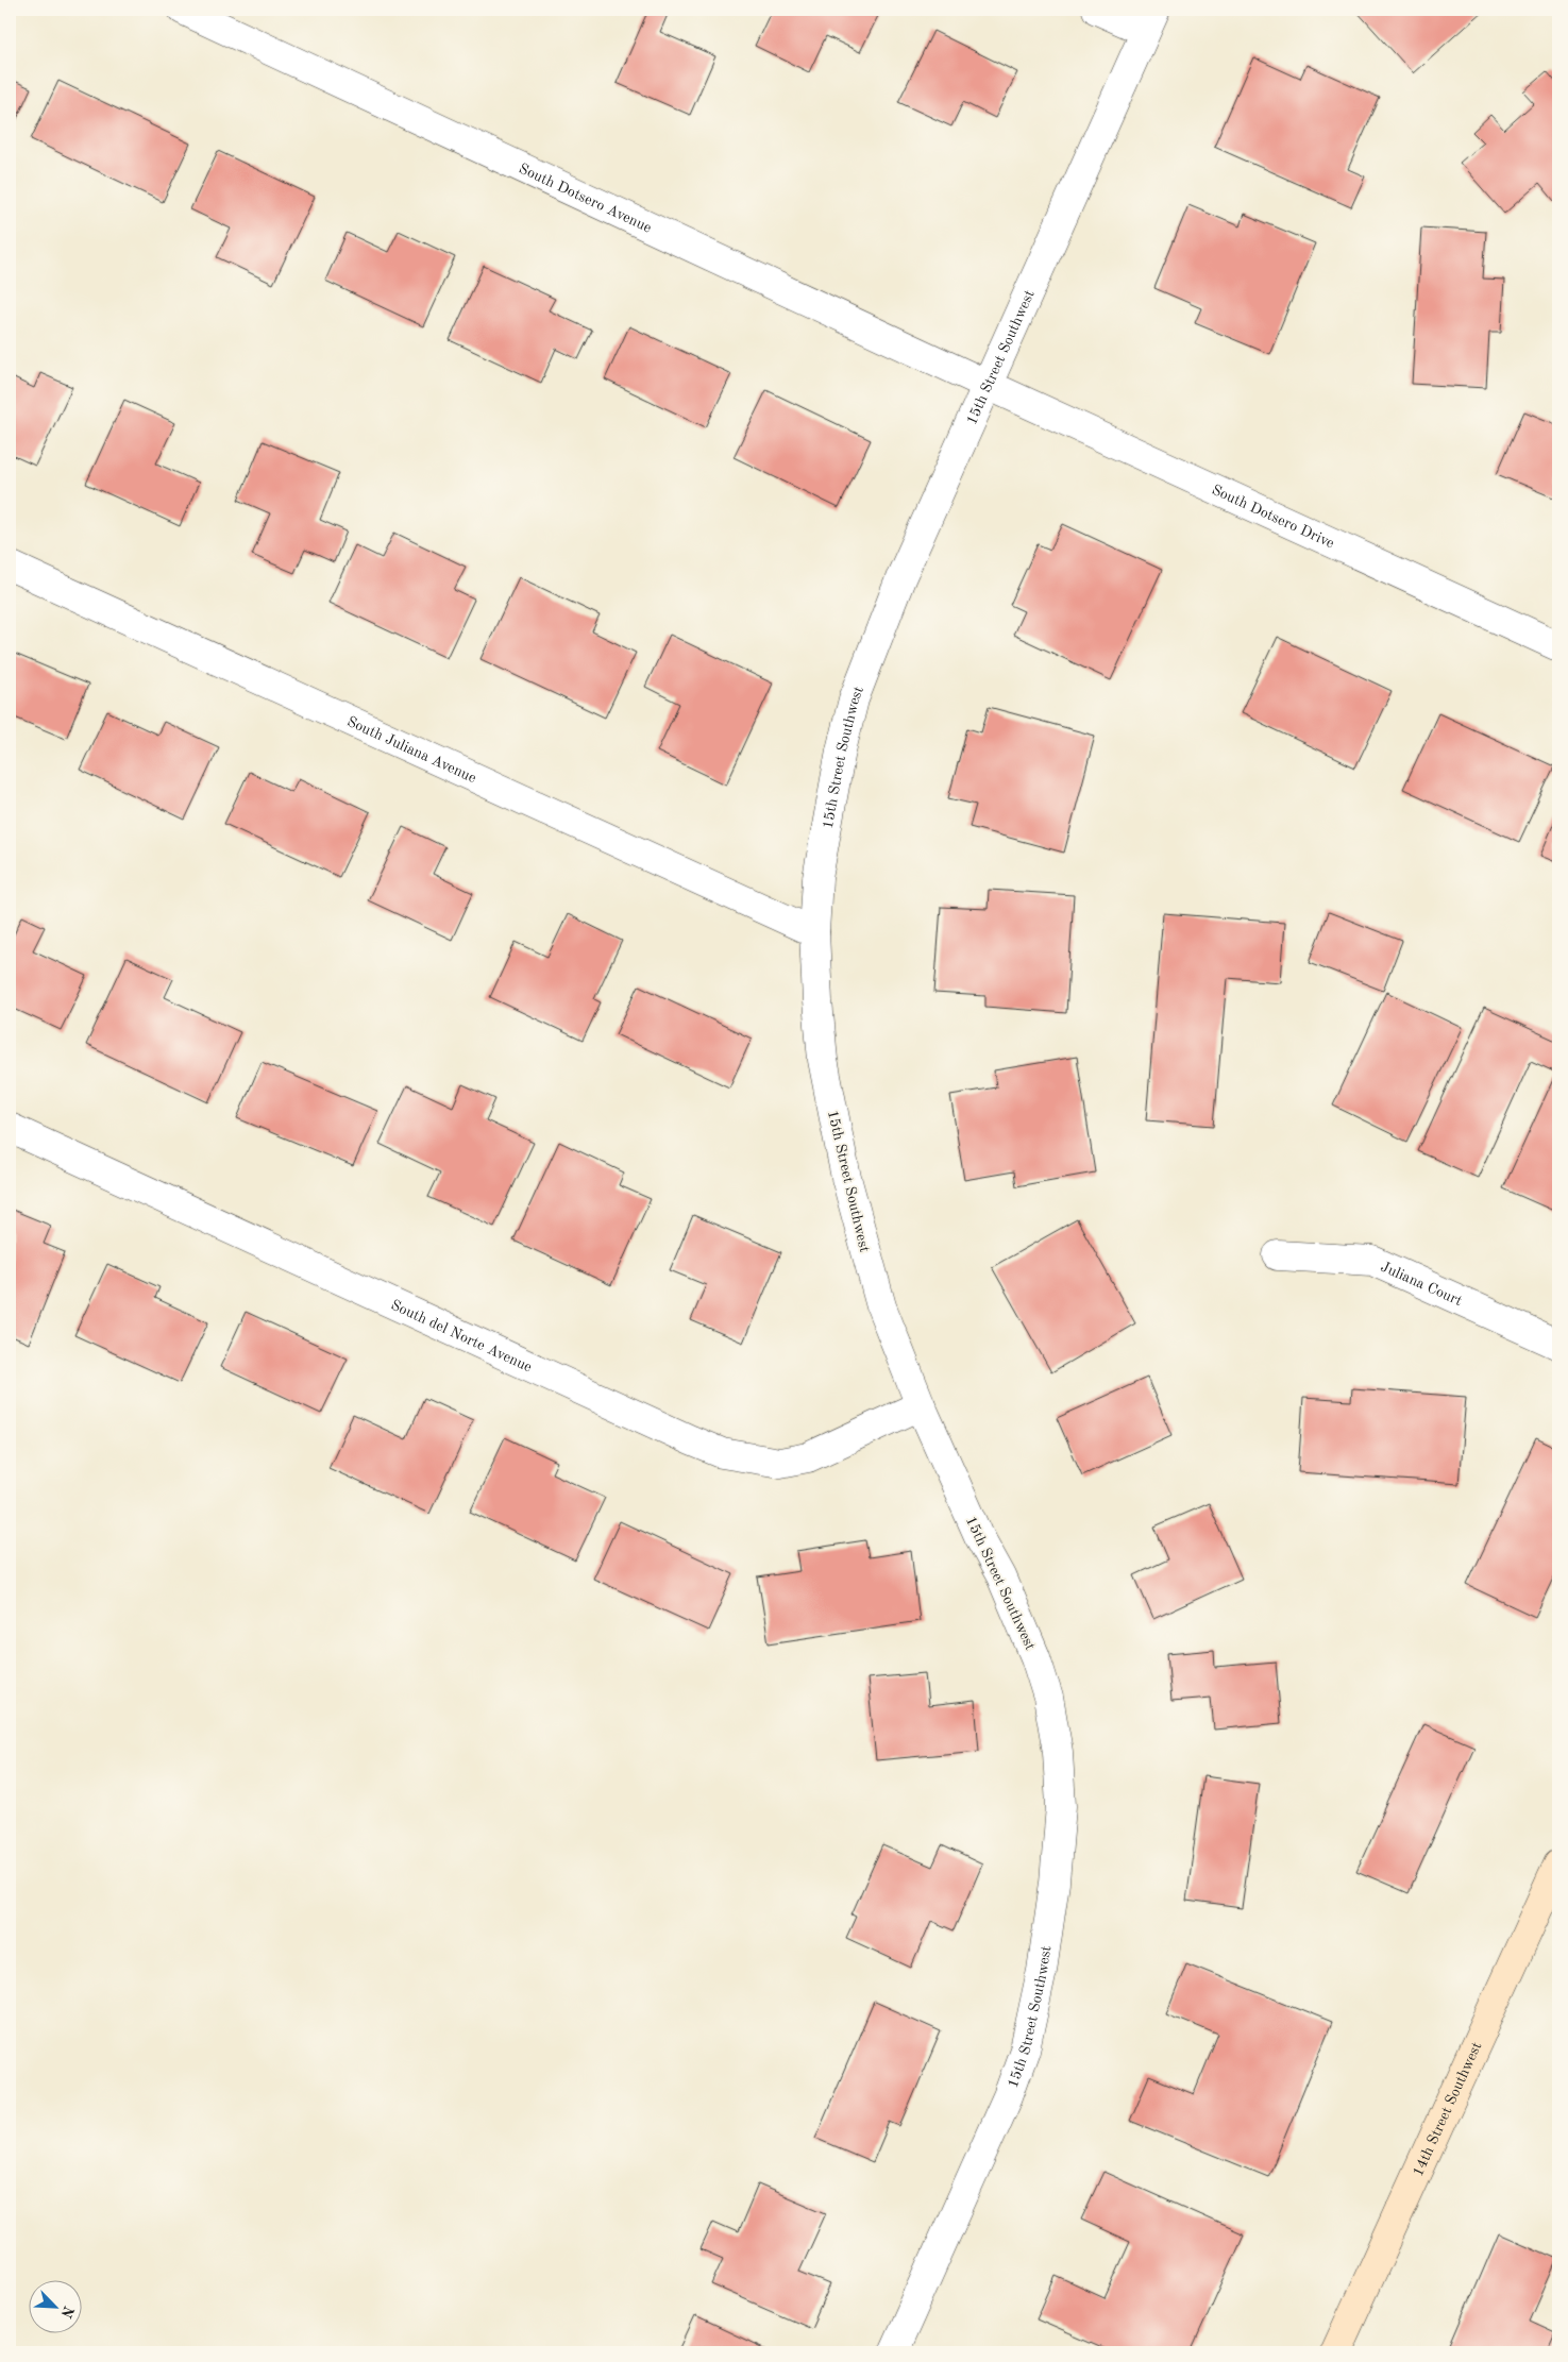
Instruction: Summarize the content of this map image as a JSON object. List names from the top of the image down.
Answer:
{
  "streets": {
    "main road": ["14th Street Southwest"],
    "street": [
      "South Dotsero Avenue",
      "15th Street Southwest",
      "South Dotsero Drive",
      "South Juliana Avenue",
      "Juliana Court",
      "South del Norte Avenue"
    ]
  },
  "crossings": [
    ["South Dotsero Avenue", "15th Street Southwest"],
    ["South Dotsero Avenue", "South Dotsero Drive"],
    ["15th Street Southwest", "South Dotsero Drive"],
    ["15th Street Southwest", "South Juliana Avenue"],
    ["15th Street Southwest", "South del Norte Avenue"]
  ],
  "north": "bottom right"
}
